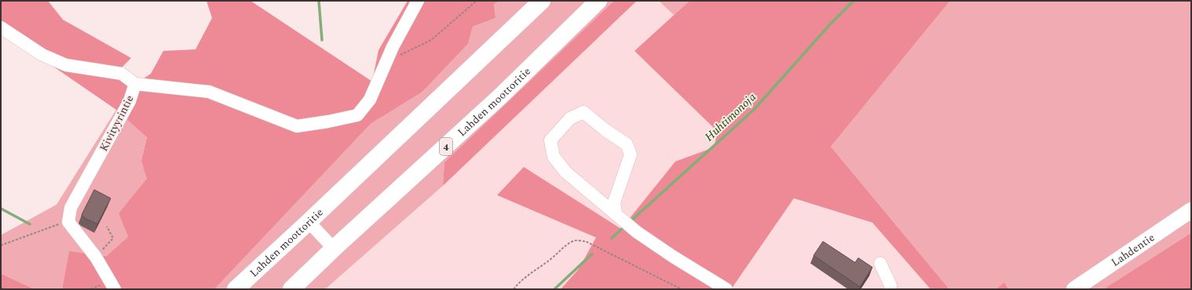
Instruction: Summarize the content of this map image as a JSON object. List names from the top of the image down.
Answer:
{
  "streets": {
    "highway": ["Lahden moottoritie", "4"],
    "main road": ["Lahdentie"],
    "street": ["Kivityyrintie"]
  },
  "water": ["Huhtimonoja"]
}
